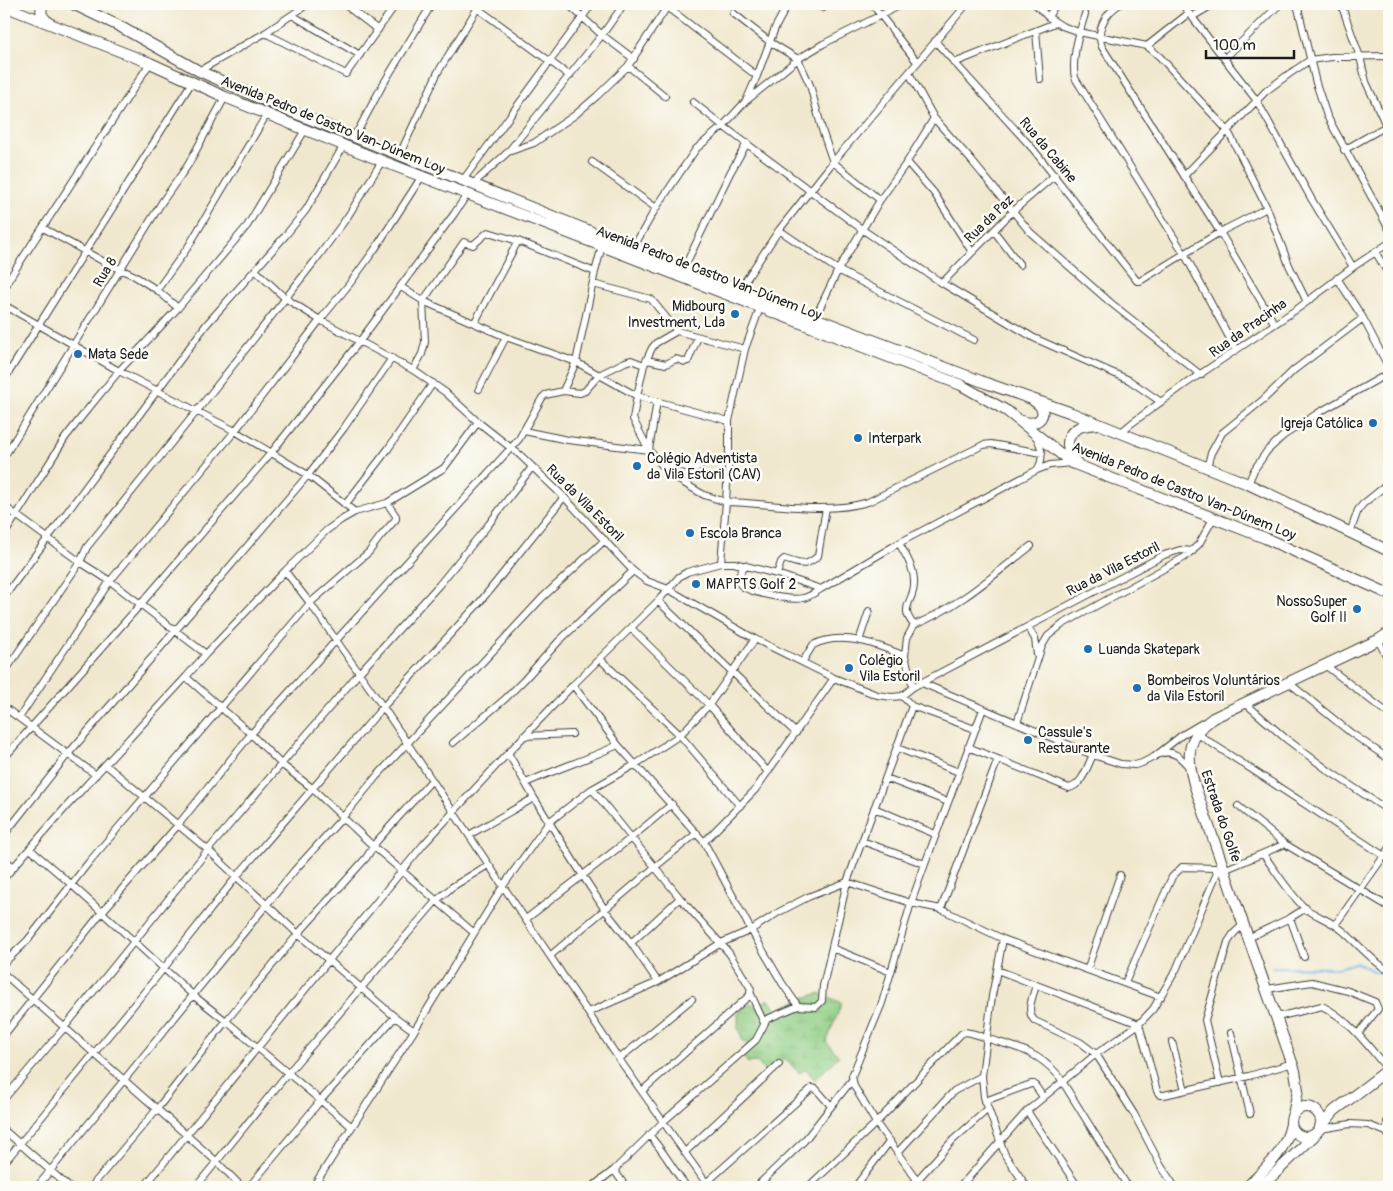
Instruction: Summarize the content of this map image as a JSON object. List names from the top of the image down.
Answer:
{
  "streets": {
    "highway": ["Avenida Pedro de Castro Van-Dúnem Loy", "Estrada do Golfe"],
    "street": [
      "Rua da Cabine",
      "Rua da Paz",
      "Rua 8",
      "Rua da Pracinha",
      "Rua da Vila Estoril"
    ]
  },
  "crossings": [
    ["Avenida Pedro de Castro Van-Dúnem Loy", "Rua 8"],
    ["Avenida Pedro de Castro Van-Dúnem Loy", "Rua da Pracinha"],
    ["Rua da Cabine", "Rua da Paz"]
  ],
  "places": [
    "Midbourg Investment, Lda",
    "Mata Sede",
    "Igreja Católica",
    "Interpark",
    "Colégio Adventista da Vila Estoril (CAV)",
    "Escola Branca",
    "MAPPTS Golf 2",
    "NossoSuper Golf II",
    "Luanda Skatepark",
    "Colégio Vila Estoril",
    "Bombeiros Voluntários da Vila Estoril",
    "Cassule's Restaurante"
  ],
  "scale_bar": "100 m"
}
